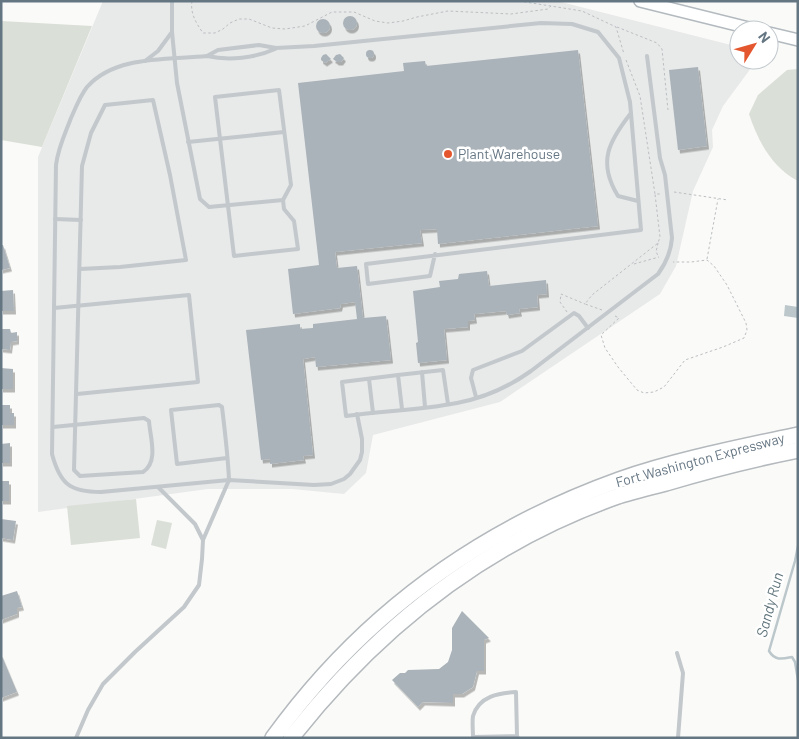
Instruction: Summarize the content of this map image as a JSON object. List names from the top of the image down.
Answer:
{
  "streets": {
    "highway": ["Fort Washington Expressway"]
  },
  "water": ["Sandy Run"],
  "places": ["Plant Warehouse"],
  "north": "top right"
}
